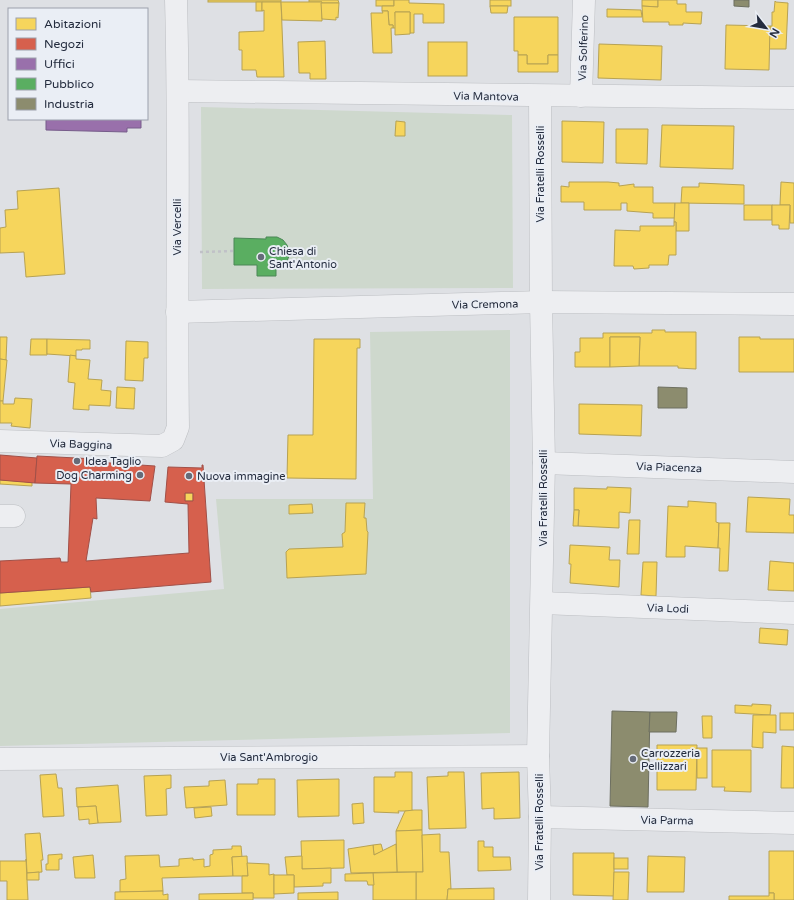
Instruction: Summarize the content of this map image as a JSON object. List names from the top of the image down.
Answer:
{
  "streets": {
    "street": [
      "Via Solferino",
      "Via Mantova",
      "Via Fratelli Rosselli",
      "Via Vercelli",
      "Via Cremona",
      "Via Baggina",
      "Via Piacenza",
      "Via Lodi",
      "Via Sant'Ambrogio",
      "Via Parma"
    ]
  },
  "crossings": [
    ["Via Solferino", "Via Mantova"],
    ["Via Mantova", "Via Fratelli Rosselli"],
    ["Via Mantova", "Via Vercelli"],
    ["Via Fratelli Rosselli", "Via Cremona"],
    ["Via Fratelli Rosselli", "Via Piacenza"],
    ["Via Fratelli Rosselli", "Via Lodi"],
    ["Via Fratelli Rosselli", "Via Sant'Ambrogio"],
    ["Via Fratelli Rosselli", "Via Parma"],
    ["Via Vercelli", "Via Cremona"],
    ["Via Vercelli", "Via Baggina"]
  ],
  "places": [
    "Chiesa di Sant'Antonio",
    "Idea Taglio",
    "Dog Charming",
    "Nuova immagine",
    "Carrozzeria Pellizzari"
  ],
  "legend": [
    "Abitazioni",
    "Negozi",
    "Uffici",
    "Pubblico",
    "Industria"
  ],
  "north": "bottom right"
}
